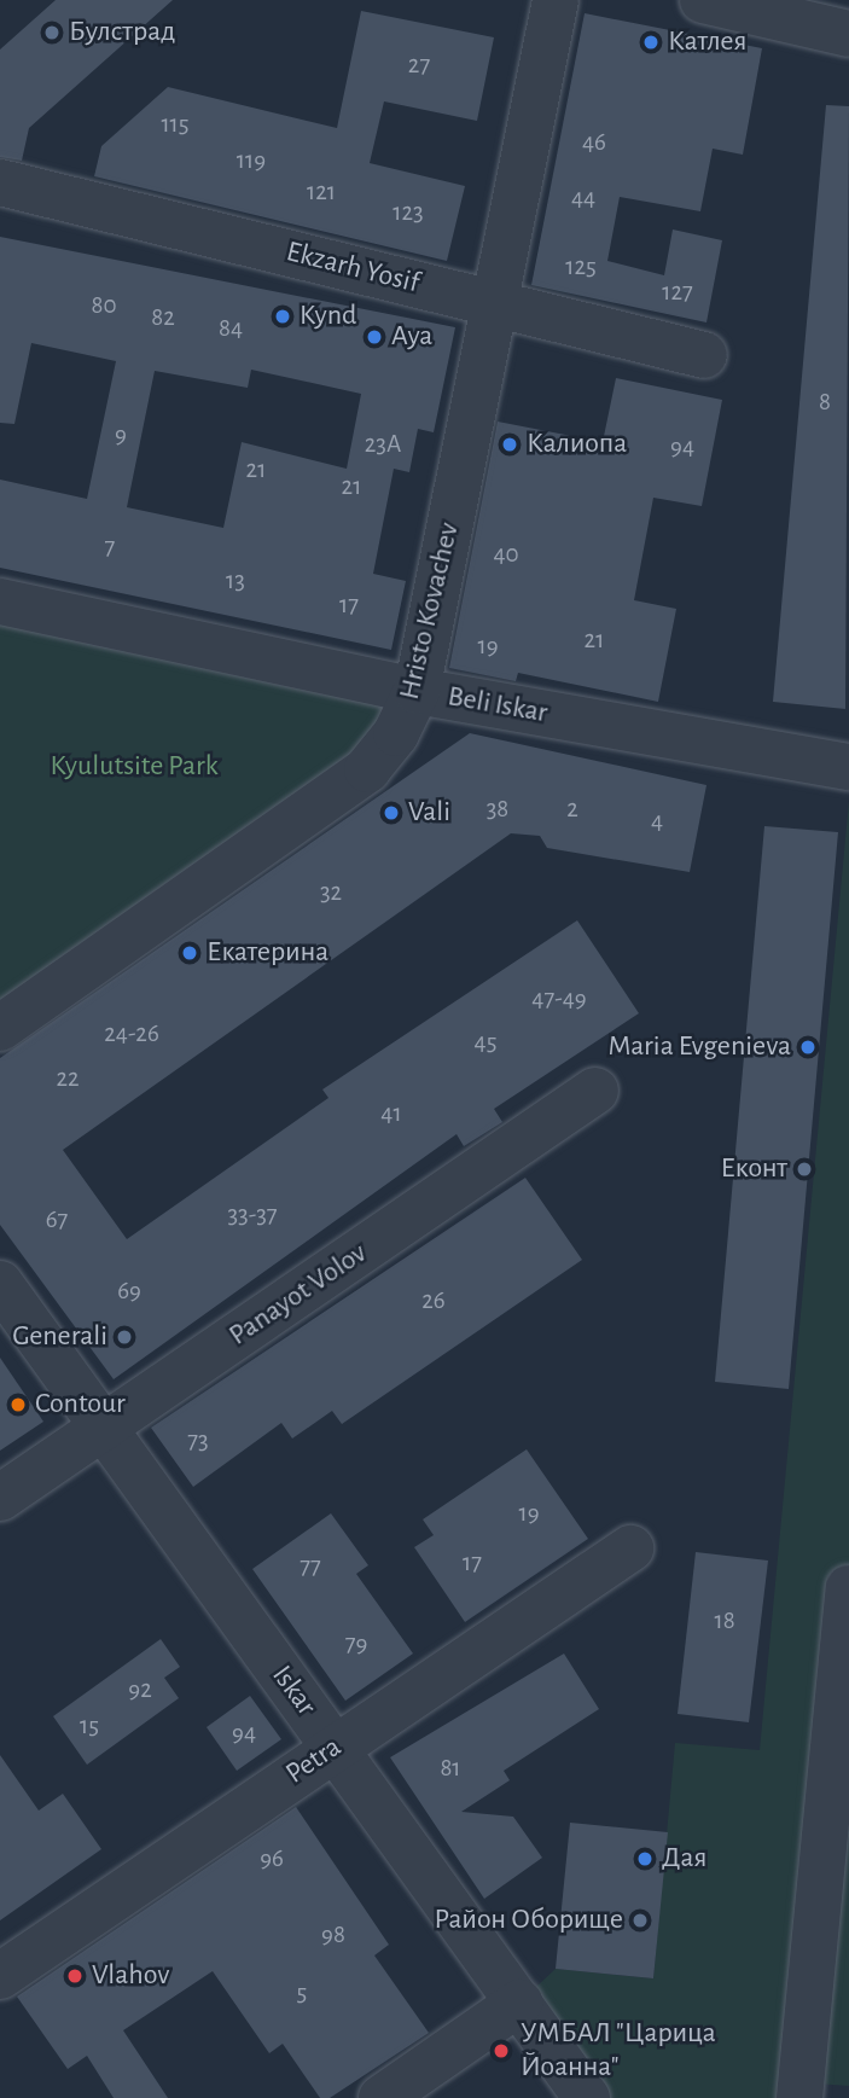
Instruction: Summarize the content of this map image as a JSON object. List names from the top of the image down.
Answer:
{
  "streets": {
    "street": [
      "Ekzarh Yosif",
      "Hristo Kovachev",
      "Beli Iskar",
      "Panayot Volov",
      "Iskar",
      "Petra"
    ]
  },
  "crossings": [
    ["Ekzarh Yosif", "Hristo Kovachev"],
    ["Hristo Kovachev", "Beli Iskar"],
    ["Panayot Volov", "Iskar"],
    ["Iskar", "Petra"]
  ],
  "parks": ["Kyulutsite Park"],
  "places": [
    "Булстрад",
    "Катлея",
    "Kynd",
    "Aya",
    "Калиопа",
    "Vali",
    "Екатерина",
    "Maria Evgenieva",
    "Еконт",
    "Generali",
    "Contour",
    "Дая",
    "Район Оборище",
    "Vlahov",
    "УМБАЛ \"Царица Йоанна\""
  ],
  "house_numbers": [
    "27",
    "115",
    "46",
    "119",
    "121",
    "44",
    "123",
    "125",
    "127",
    "80",
    "82",
    "84",
    "8",
    "9",
    "23А",
    "94",
    "21",
    "21",
    "7",
    "40",
    "13",
    "17",
    "21",
    "19",
    "38",
    "2",
    "4",
    "32",
    "47-49",
    "24-26",
    "45",
    "22",
    "41",
    "33-37",
    "67",
    "69",
    "26",
    "73",
    "19",
    "17",
    "77",
    "18",
    "79",
    "92",
    "15",
    "94",
    "81",
    "96",
    "98",
    "5"
  ]
}
